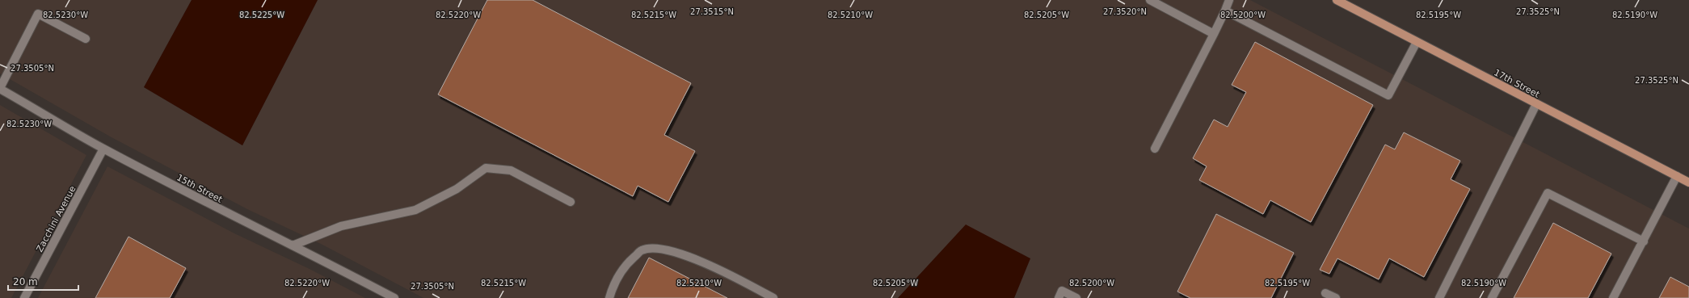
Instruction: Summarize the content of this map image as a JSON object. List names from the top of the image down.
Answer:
{
  "streets": {
    "main road": ["17th Street"],
    "street": ["15th Street", "Zacchini Avenue"]
  },
  "crossings": [
    ["15th Street", "Zacchini Avenue"]
  ],
  "scale_bar": "20 m",
  "coordinates": [
    "27.3515°N",
    "27.3520°N",
    "27.3525°N",
    "82.5230°W",
    "82.5225°W",
    "82.5220°W",
    "82.5215°W",
    "82.5210°W",
    "82.5205°W",
    "82.5200°W",
    "82.5195°W",
    "82.5190°W",
    "27.3505°N"
  ]
}
